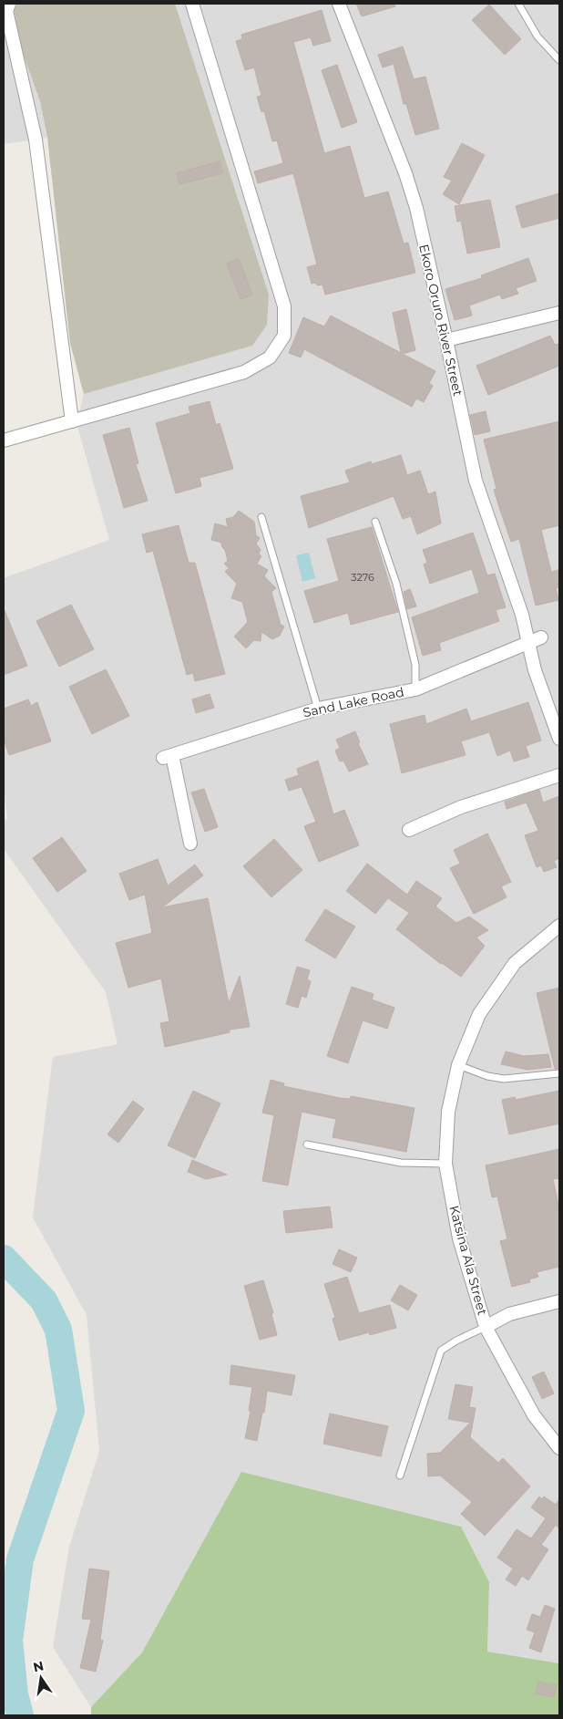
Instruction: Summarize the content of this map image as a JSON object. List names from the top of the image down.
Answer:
{
  "streets": {
    "street": ["Ekoro Oruro River Street", "Sand Lake Road", "Katsina Ala Street"]
  },
  "crossings": [
    ["Ekoro Oruro River Street", "Sand Lake Road"]
  ],
  "house_numbers": ["3276"],
  "north": "top"
}
